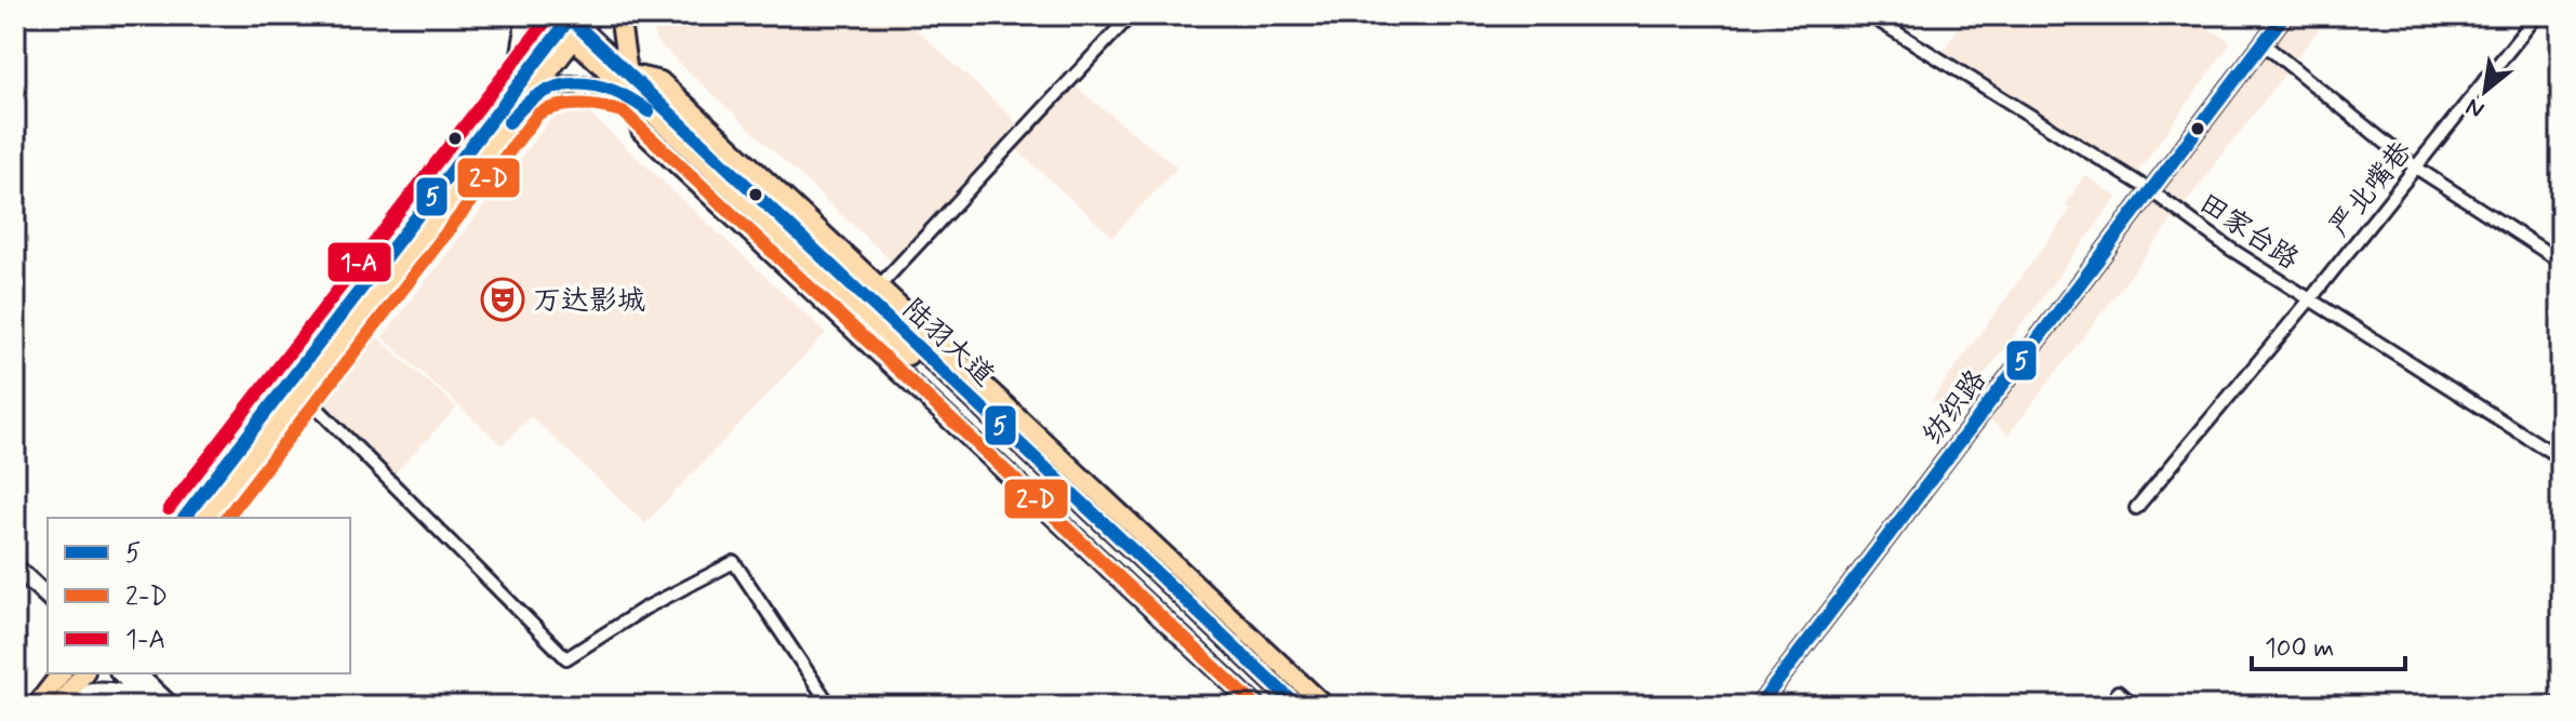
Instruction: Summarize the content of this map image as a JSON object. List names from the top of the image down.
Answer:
{
  "streets": {
    "main road": ["陆羽大道"],
    "street": ["严北嘴巷", "田家台路", "纺织路"]
  },
  "crossings": [
    ["严北嘴巷", "田家台路"],
    ["田家台路", "纺织路"]
  ],
  "places": {
    "theatre": ["万达影城"]
  },
  "lines": ["transit line 5", "transit line 1-A", "transit line 2-D"],
  "legend": ["5", "2-D", "1-A"],
  "scale_bar": "100 m",
  "north": "bottom left"
}
